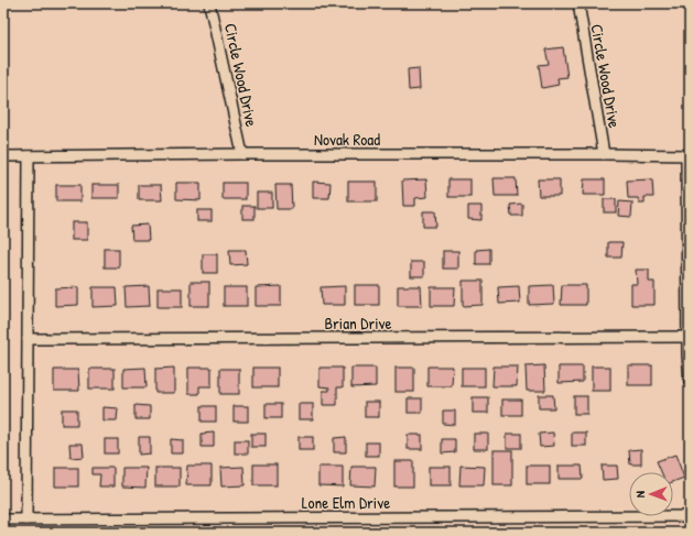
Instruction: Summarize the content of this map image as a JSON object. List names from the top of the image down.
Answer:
{
  "streets": {
    "street": [
      "Circle Wood Drive",
      "Novak Road",
      "Brian Drive",
      "Lone Elm Drive"
    ]
  },
  "crossings": [
    ["Circle Wood Drive", "Novak Road"]
  ],
  "north": "left"
}
